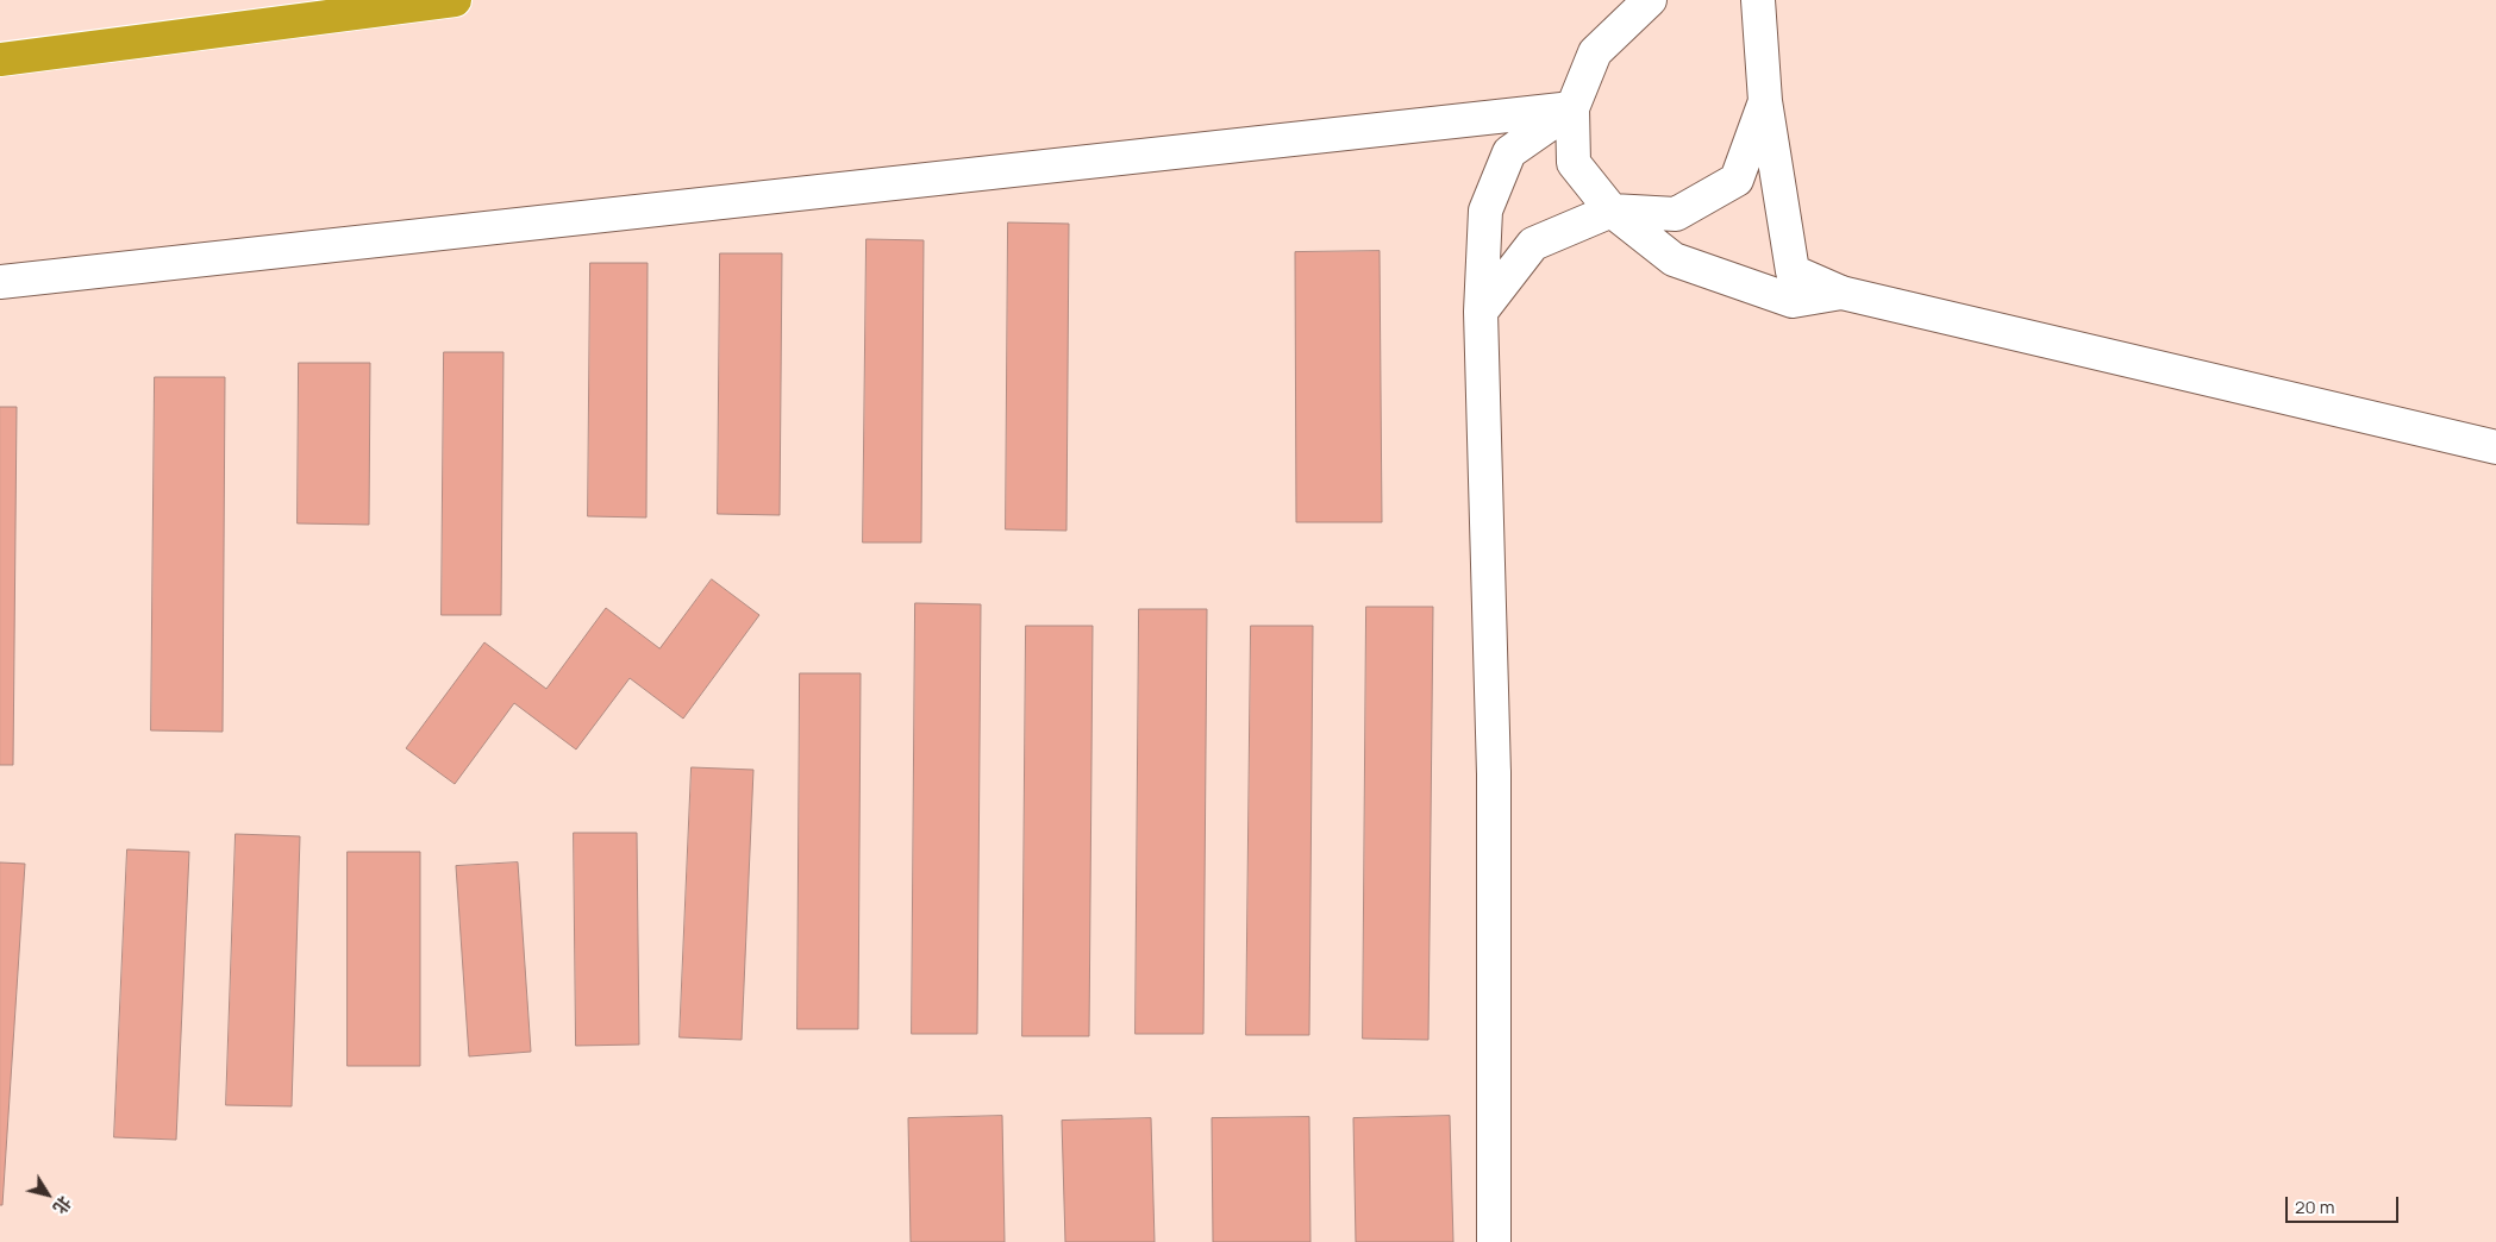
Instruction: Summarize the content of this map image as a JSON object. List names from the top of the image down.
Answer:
{
  "scale_bar": "20 m",
  "north": "bottom right"
}
